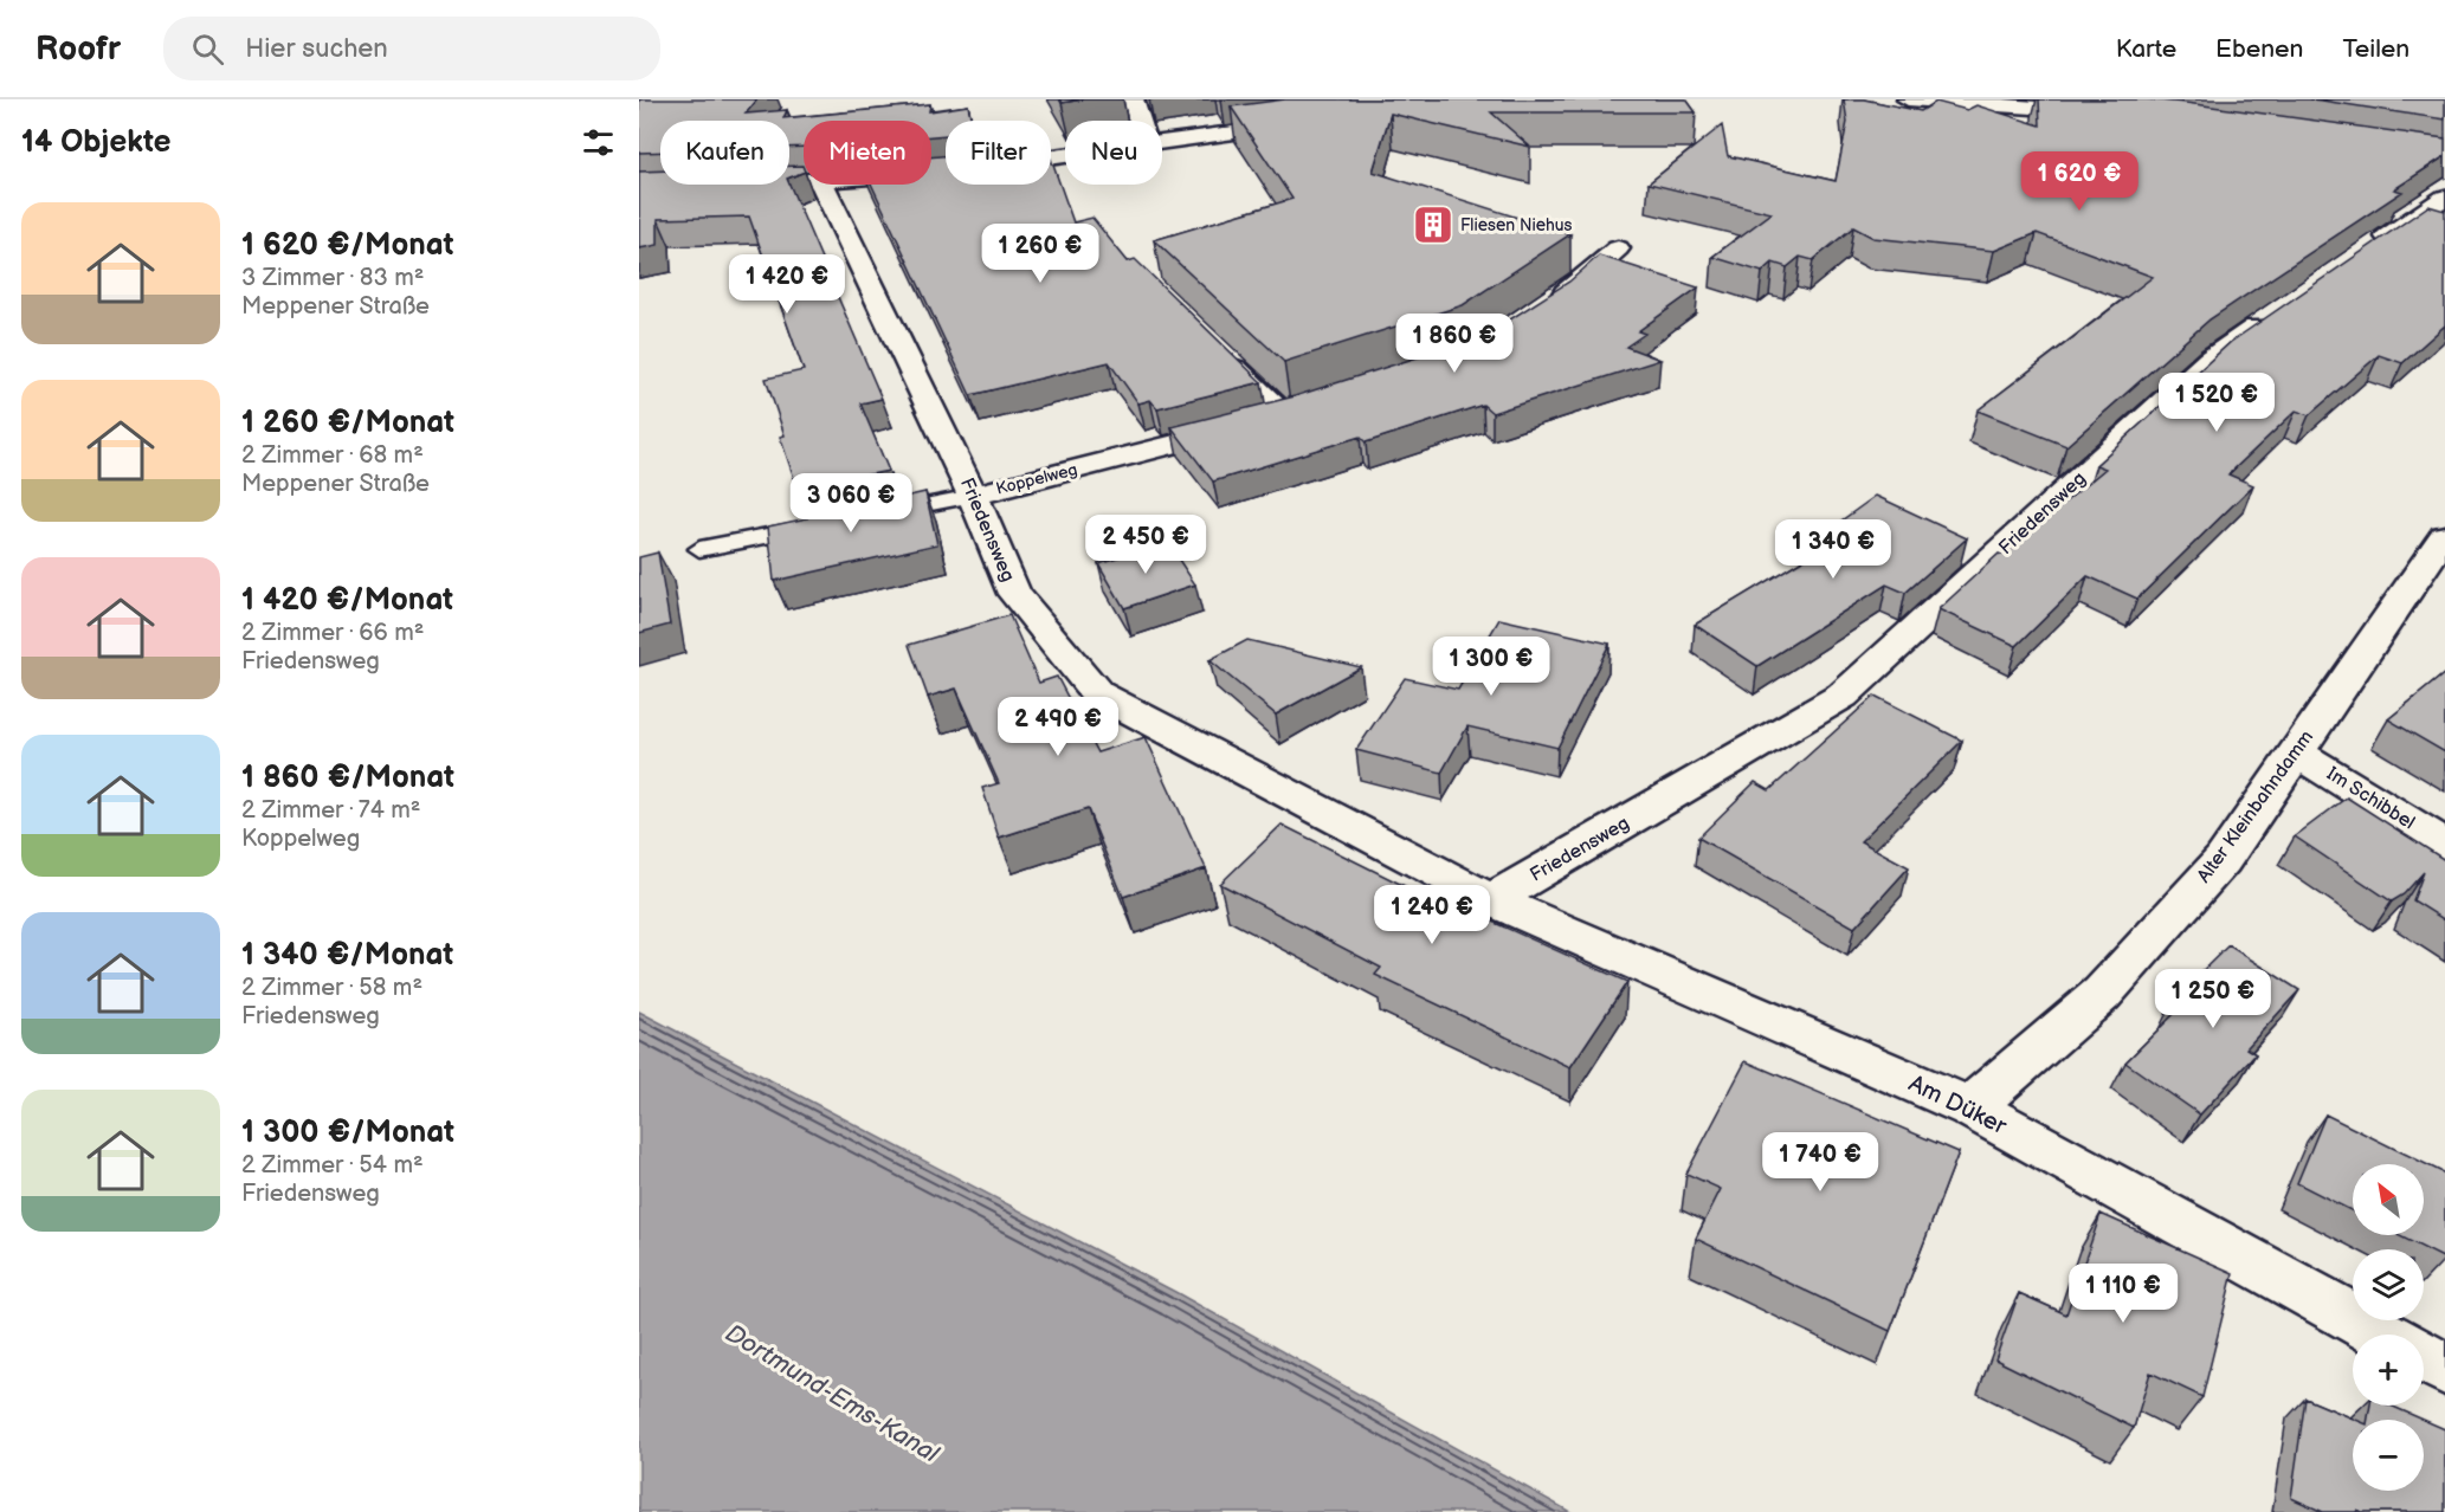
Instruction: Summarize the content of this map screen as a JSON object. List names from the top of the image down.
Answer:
{
  "streets": {
    "street": [
      "Koppelweg",
      "Friedensweg",
      "Im Schibbel",
      "Alter Kleinbahndamm",
      "Am Düker"
    ]
  },
  "crossings": [
    ["Koppelweg", "Friedensweg"],
    ["Friedensweg", "Am Düker"],
    ["Im Schibbel", "Alter Kleinbahndamm"],
    ["Alter Kleinbahndamm", "Am Düker"]
  ],
  "water": ["Dortmund-Ems-Kanal"],
  "places": {
    "building": ["Fliesen Niehus"]
  },
  "north": "top left",
  "page": {
    "header": "Roofr",
    "search": "Hier suchen",
    "nav": ["Karte", "Ebenen", "Teilen"],
    "heading": "14 Objekte",
    "chip": [
      "Kaufen",
      "Mieten",
      "Filter",
      "Neu"
    ],
    "price": [
      "1 620 €",
      "1 260 €",
      "1 420 €",
      "1 860 €",
      "1 520 €",
      "3 060 €",
      "2 450 €",
      "1 340 €",
      "1 300 €",
      "2 490 €",
      "1 240 €",
      "1 250 €",
      "1 740 €",
      "1 110 €"
    ],
    "list": [
      {
        "name": "1 620 €/Monat",
        "note": "3 Zimmer · 83 m² · Meppener Straße"
      },
      {
        "name": "1 260 €/Monat",
        "note": "2 Zimmer · 68 m² · Meppener Straße"
      },
      {
        "name": "1 420 €/Monat",
        "note": "2 Zimmer · 66 m² · Friedensweg"
      },
      {
        "name": "1 860 €/Monat",
        "note": "2 Zimmer · 74 m² · Koppelweg"
      },
      {
        "name": "1 340 €/Monat",
        "note": "2 Zimmer · 58 m² · Friedensweg"
      },
      {
        "name": "1 300 €/Monat",
        "note": "2 Zimmer · 54 m² · Friedensweg"
      }
    ],
    "map_buttons": ["+", "−"]
  }
}
